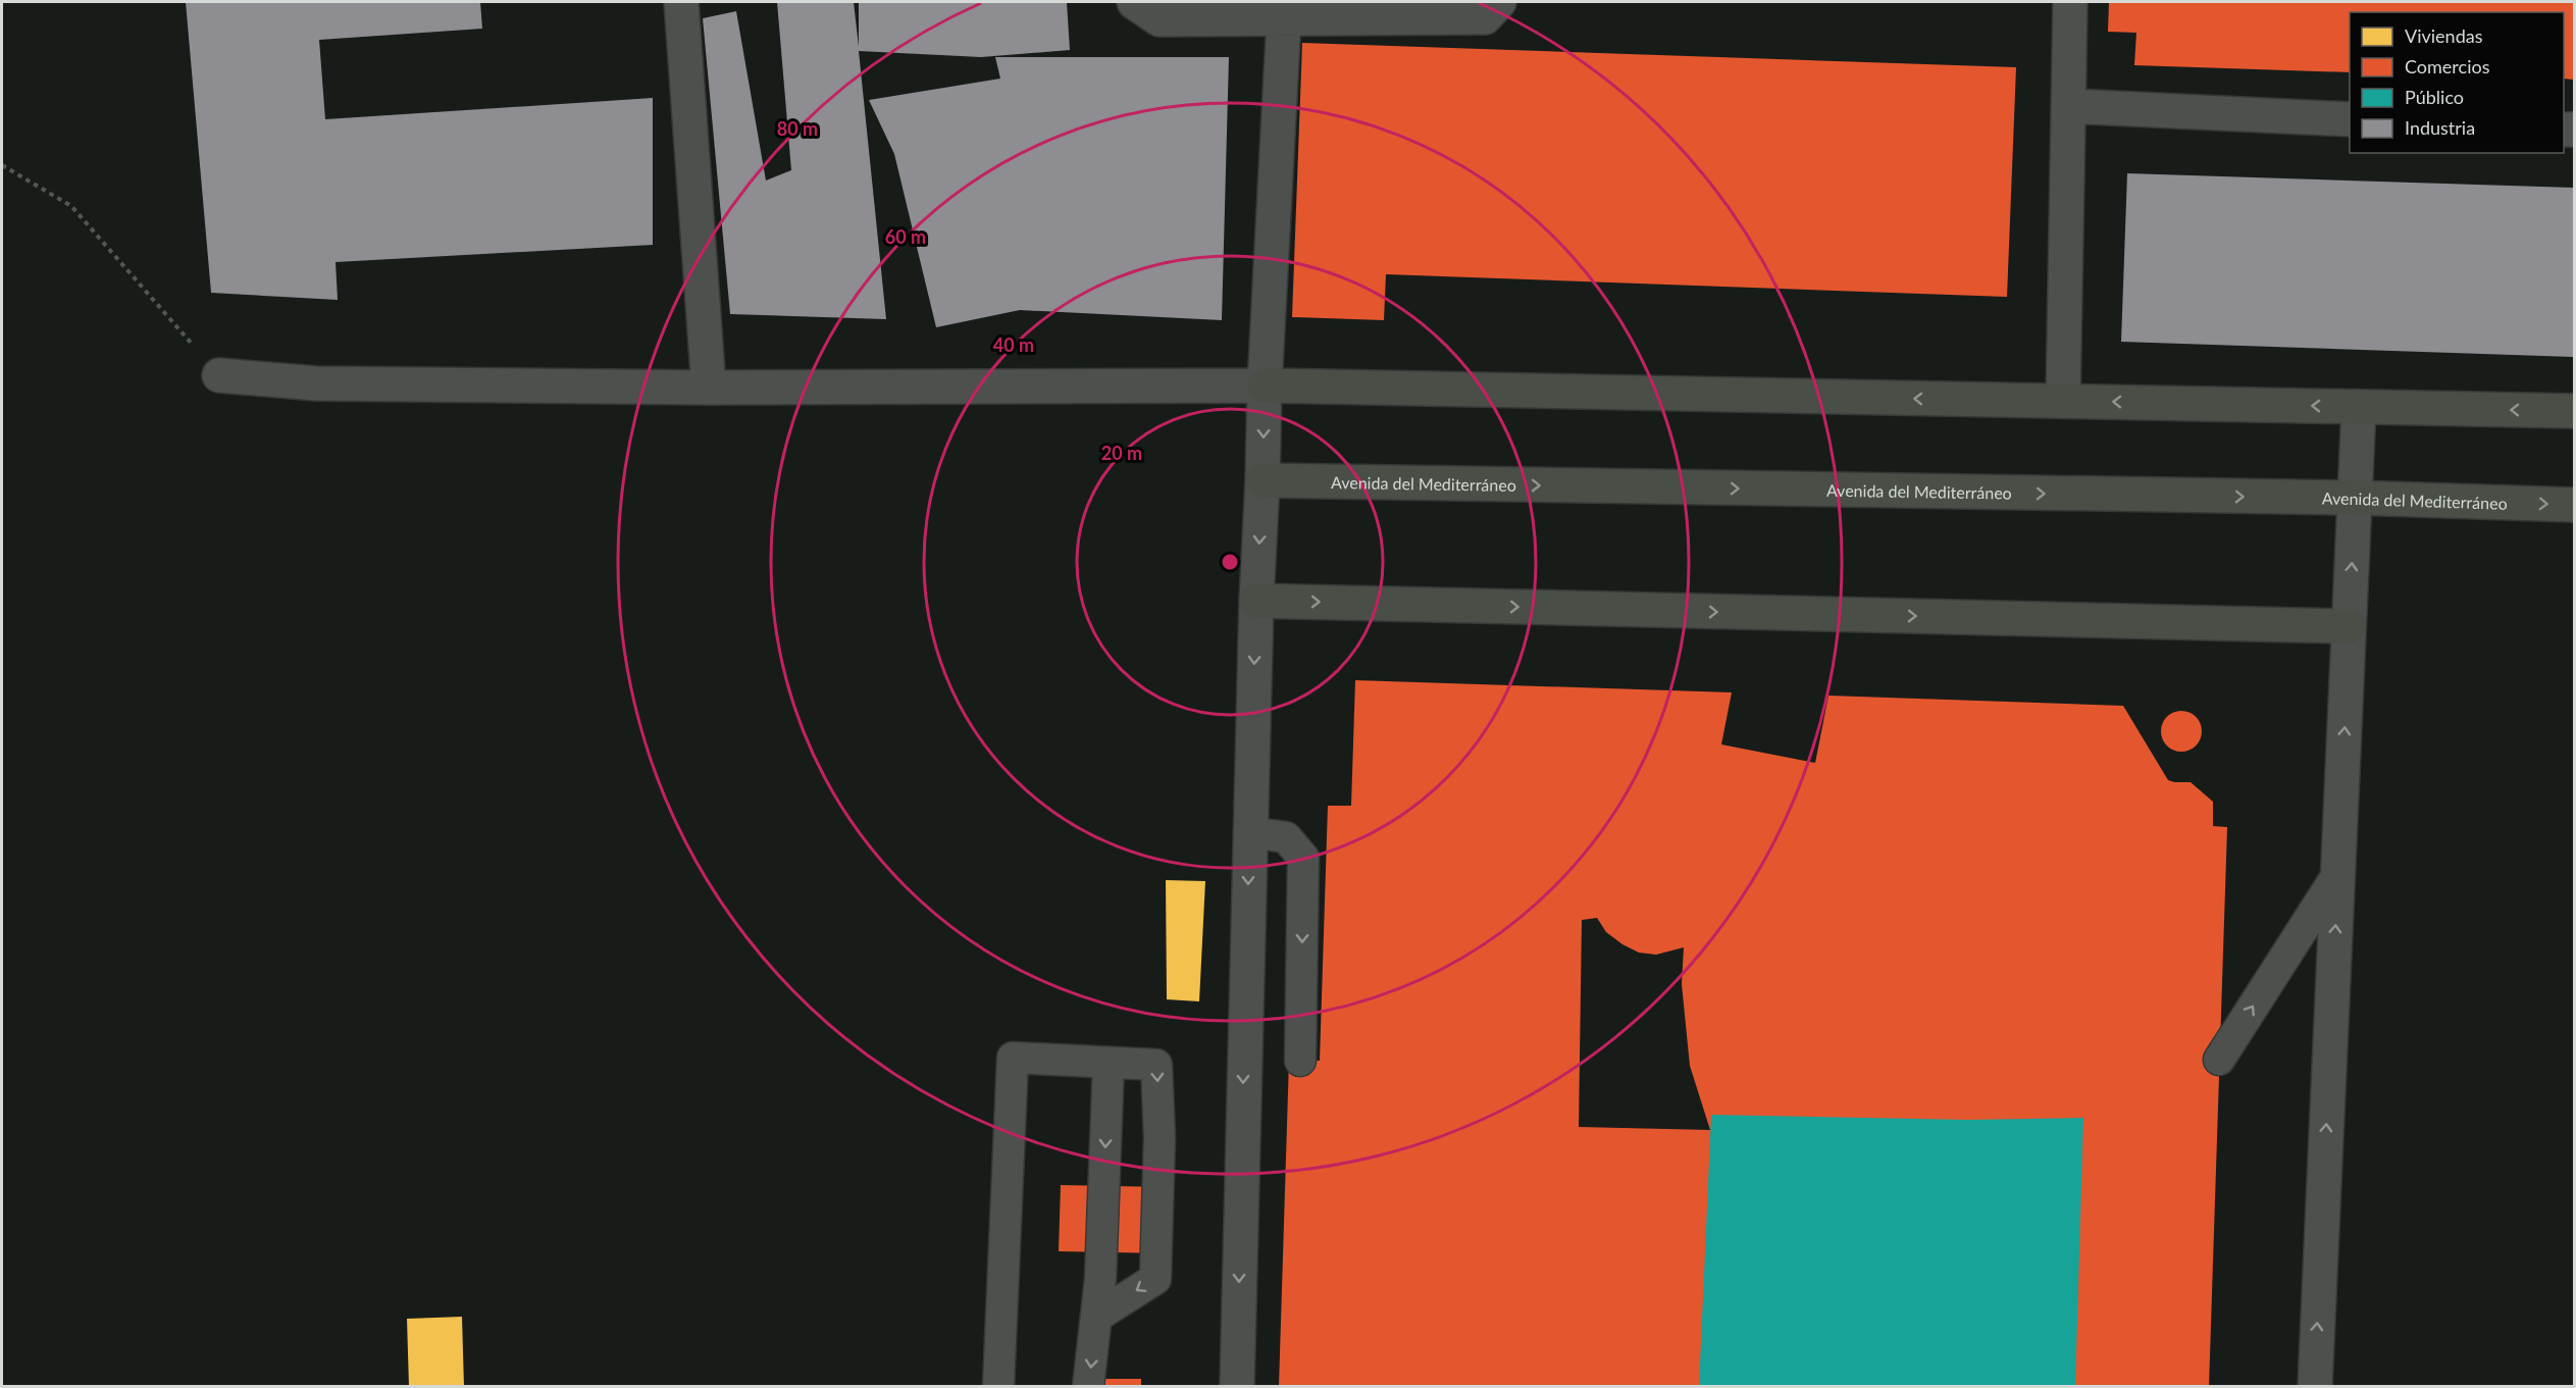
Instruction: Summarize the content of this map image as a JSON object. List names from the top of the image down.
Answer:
{
  "streets": {
    "street": ["Avenida del Mediterráneo"]
  },
  "legend": [
    "Viviendas",
    "Comercios",
    "Público",
    "Industria"
  ],
  "rings": [
    "80 m",
    "60 m",
    "40 m",
    "20 m"
  ]
}
